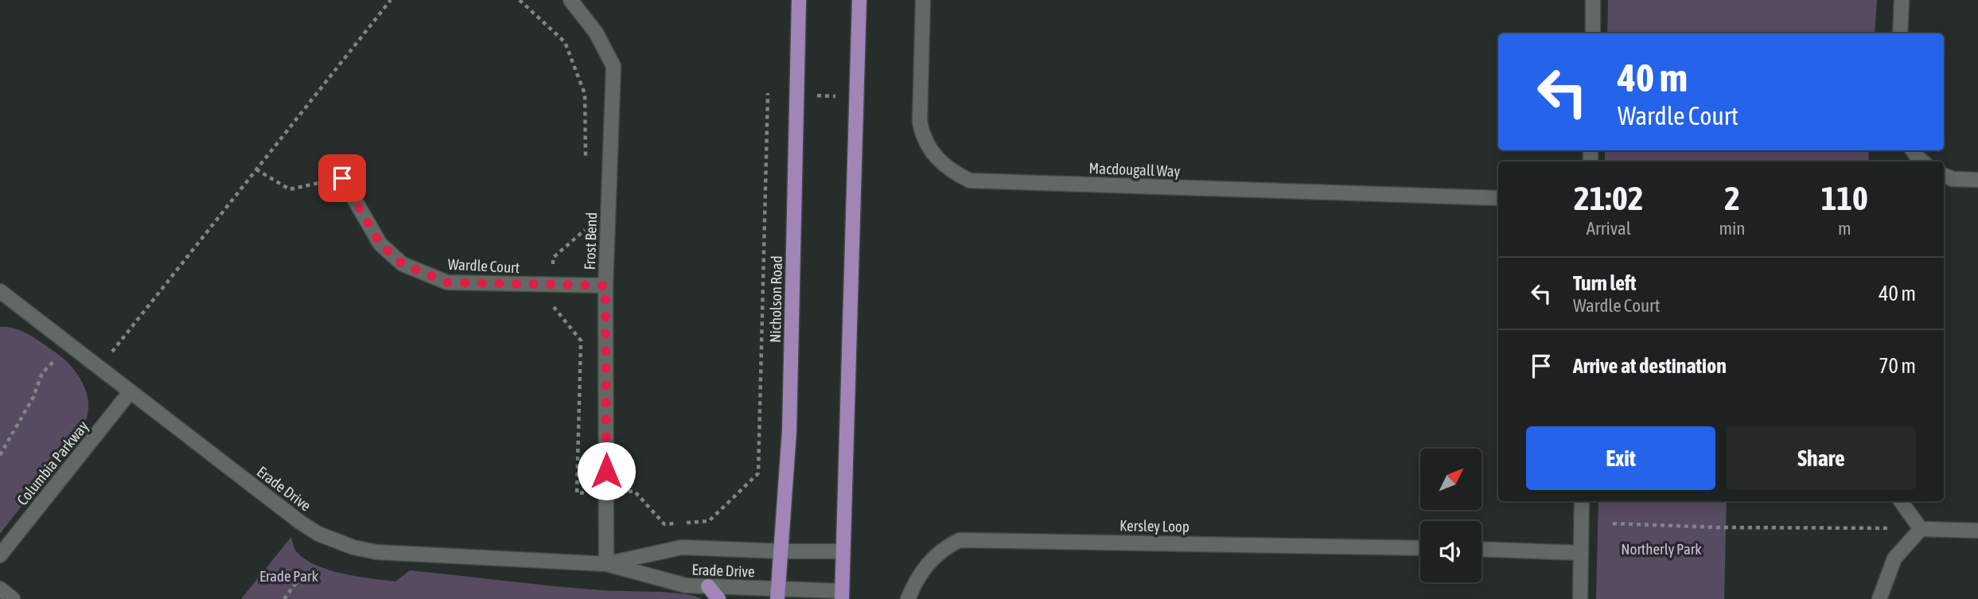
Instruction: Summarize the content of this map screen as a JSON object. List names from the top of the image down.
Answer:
{
  "streets": {
    "main road": ["Nicholson Road"],
    "street": [
      "Macdougall Way",
      "Frost Bend",
      "Wardle Court",
      "Columbia Parkway",
      "Erade Drive",
      "Kersley Loop"
    ]
  },
  "crossings": [
    ["Frost Bend", "Wardle Court"],
    ["Frost Bend", "Erade Drive"],
    ["Nicholson Road", "Erade Drive"],
    ["Columbia Parkway", "Erade Drive"]
  ],
  "parks": ["Northerly Park", "Erade Park"],
  "north": "top right",
  "page": {
    "turn": ["40 m", "Wardle Court"],
    "eta": [
      "21:02",
      "Arrival",
      "2",
      "min",
      "110",
      "m"
    ],
    "list": [
      {
        "name": "Turn left",
        "note": "Wardle Court",
        "value": "40 m"
      },
      {
        "name": "Arrive at destination",
        "value": "70 m"
      }
    ],
    "buttons": ["Exit", "Share"]
  }
}
